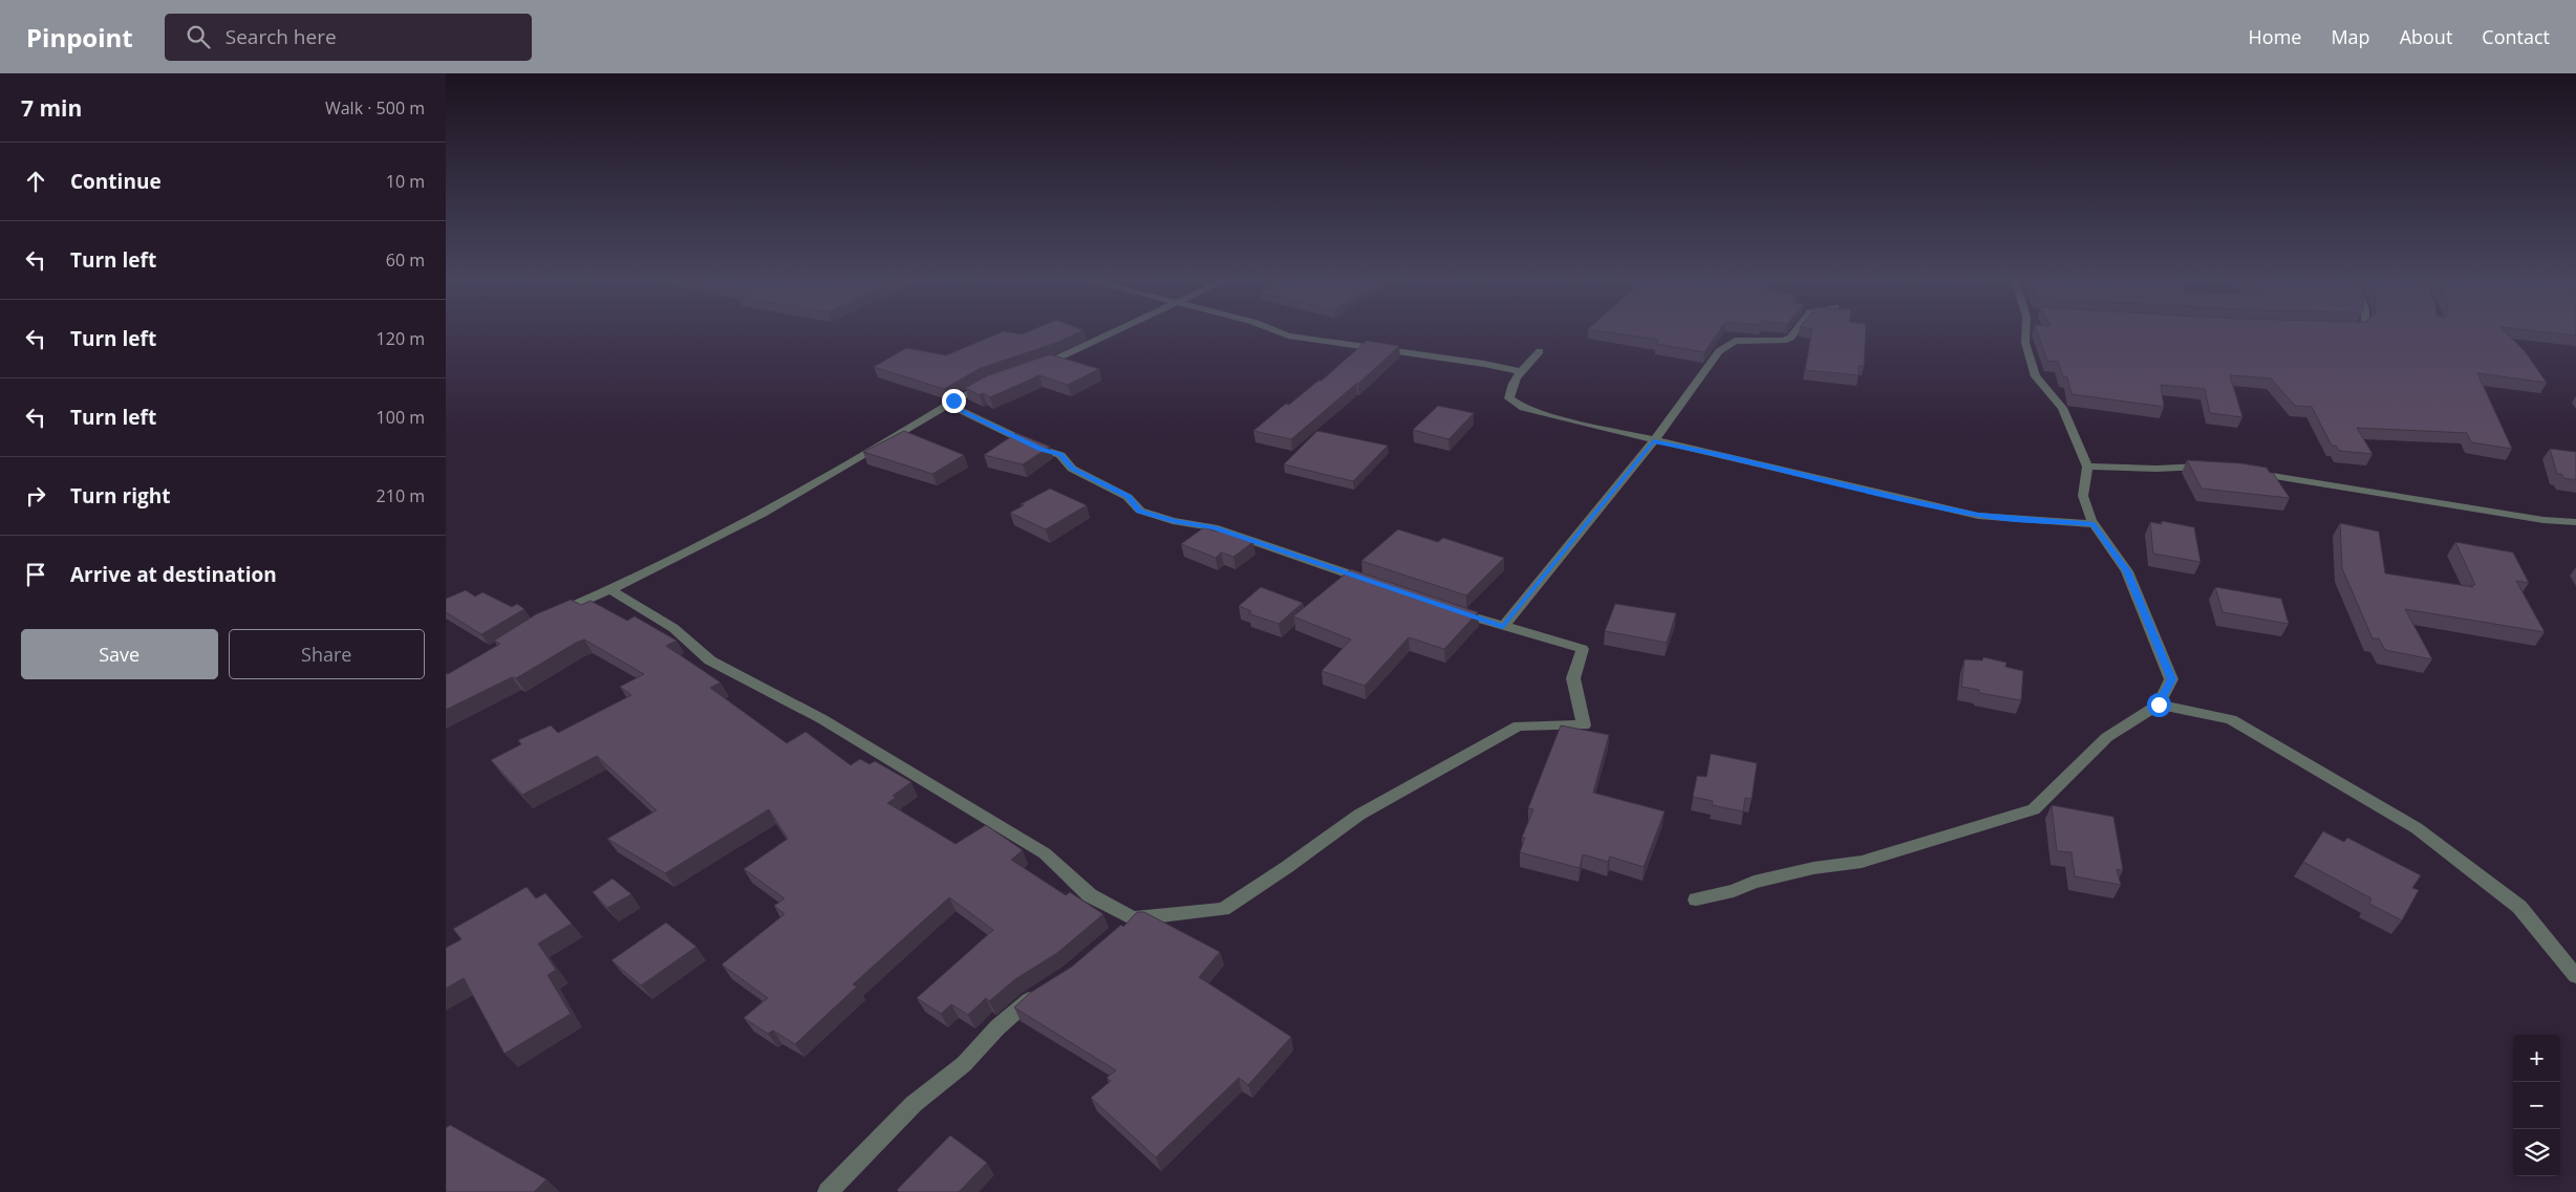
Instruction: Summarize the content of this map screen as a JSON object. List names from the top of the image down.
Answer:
{
  "page": {
    "header": "Pinpoint",
    "search": "Search here",
    "nav": [
      "Home",
      "Map",
      "About",
      "Contact"
    ],
    "heading": ["7 min", "Walk · 500 m"],
    "list": [
      ["Continue", "10 m"],
      ["Turn left", "60 m"],
      ["Turn left", "120 m"],
      ["Turn left", "100 m"],
      ["Turn right", "210 m"],
      "Arrive at destination"
    ],
    "buttons": ["Save", "Share"],
    "map_buttons": ["+", "−"]
  }
}
